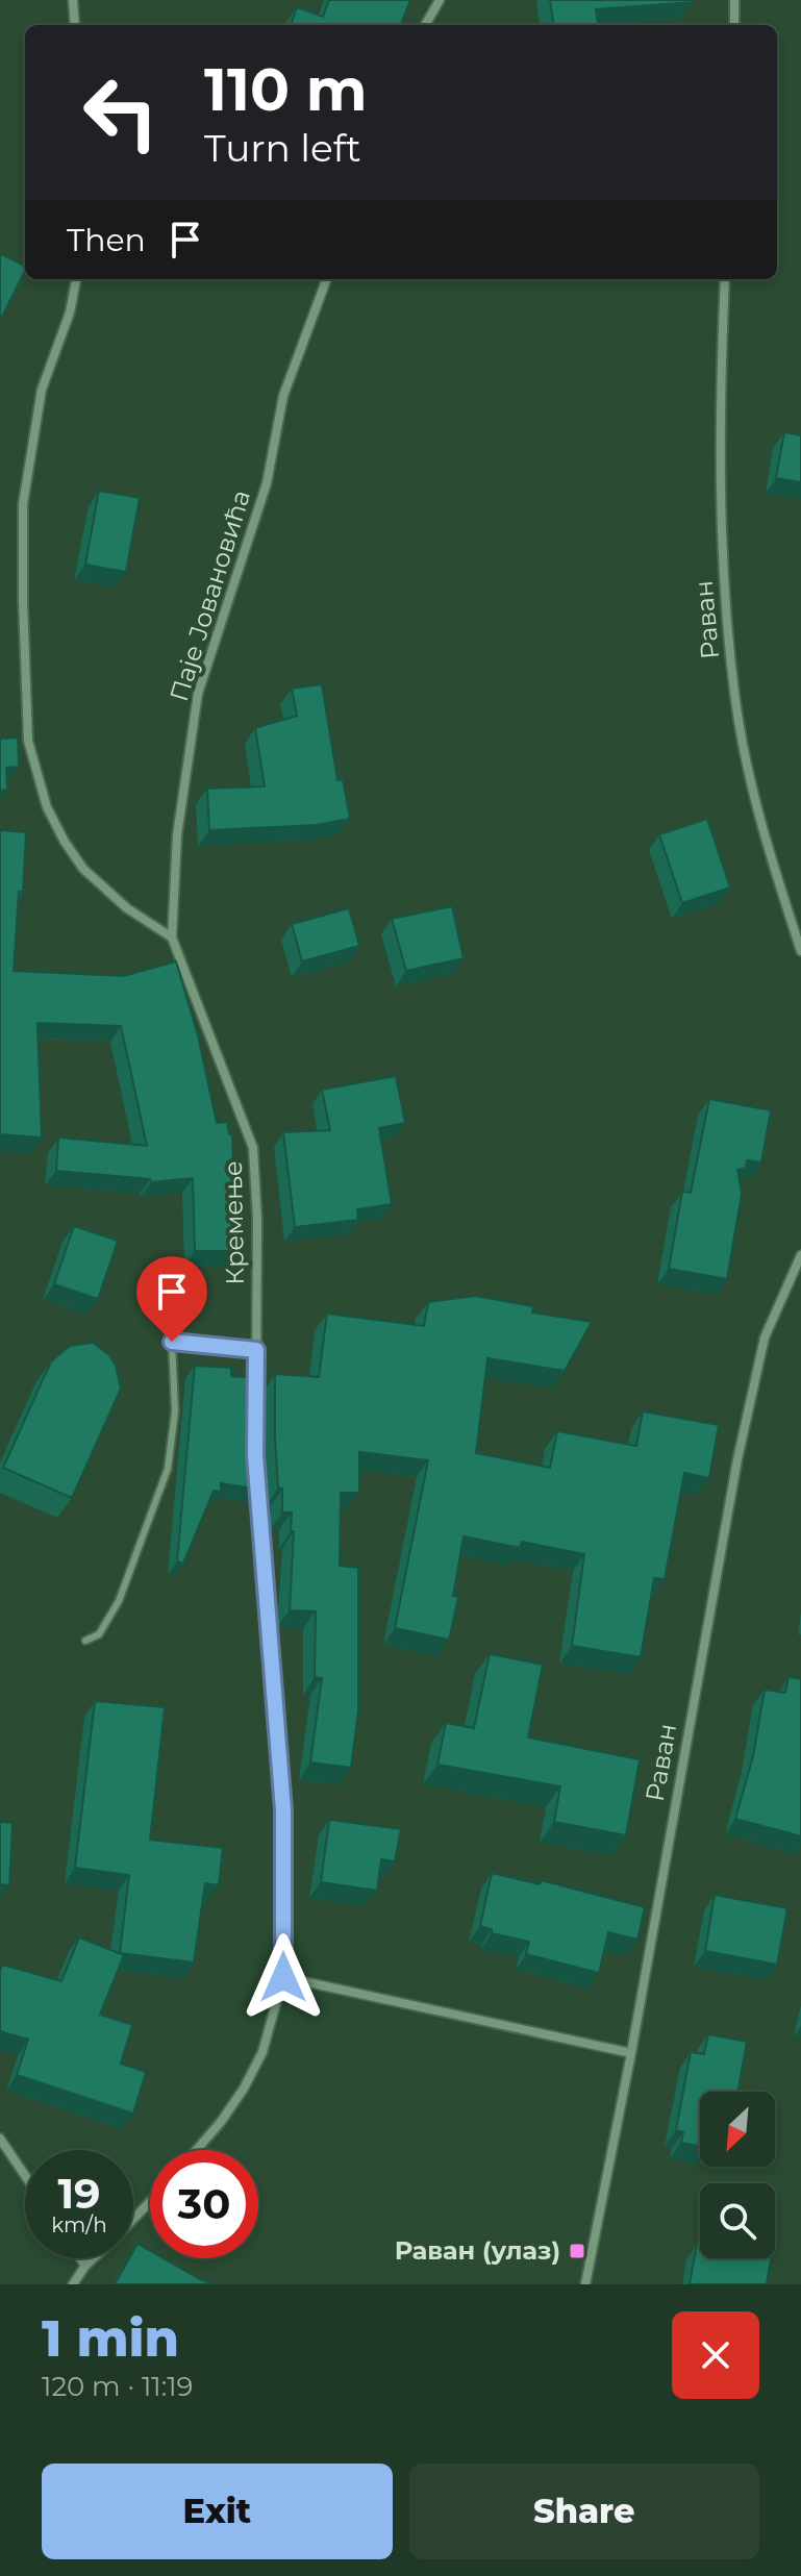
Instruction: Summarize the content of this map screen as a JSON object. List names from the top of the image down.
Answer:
{
  "streets": {
    "street": ["Паје Јовановића", "Раван", "Кремење"]
  },
  "crossings": [
    ["Паје Јовановића", "Кремење"]
  ],
  "places": {
    "transit": ["Раван (улаз)"]
  },
  "north": "bottom left",
  "page": {
    "turn": ["110 m", "Turn left"],
    "then": "Then",
    "speed": "19 km/h",
    "limit": "30",
    "heading": ["1 min", "120 m · 11:19"],
    "buttons": ["Exit", "Share"]
  }
}
